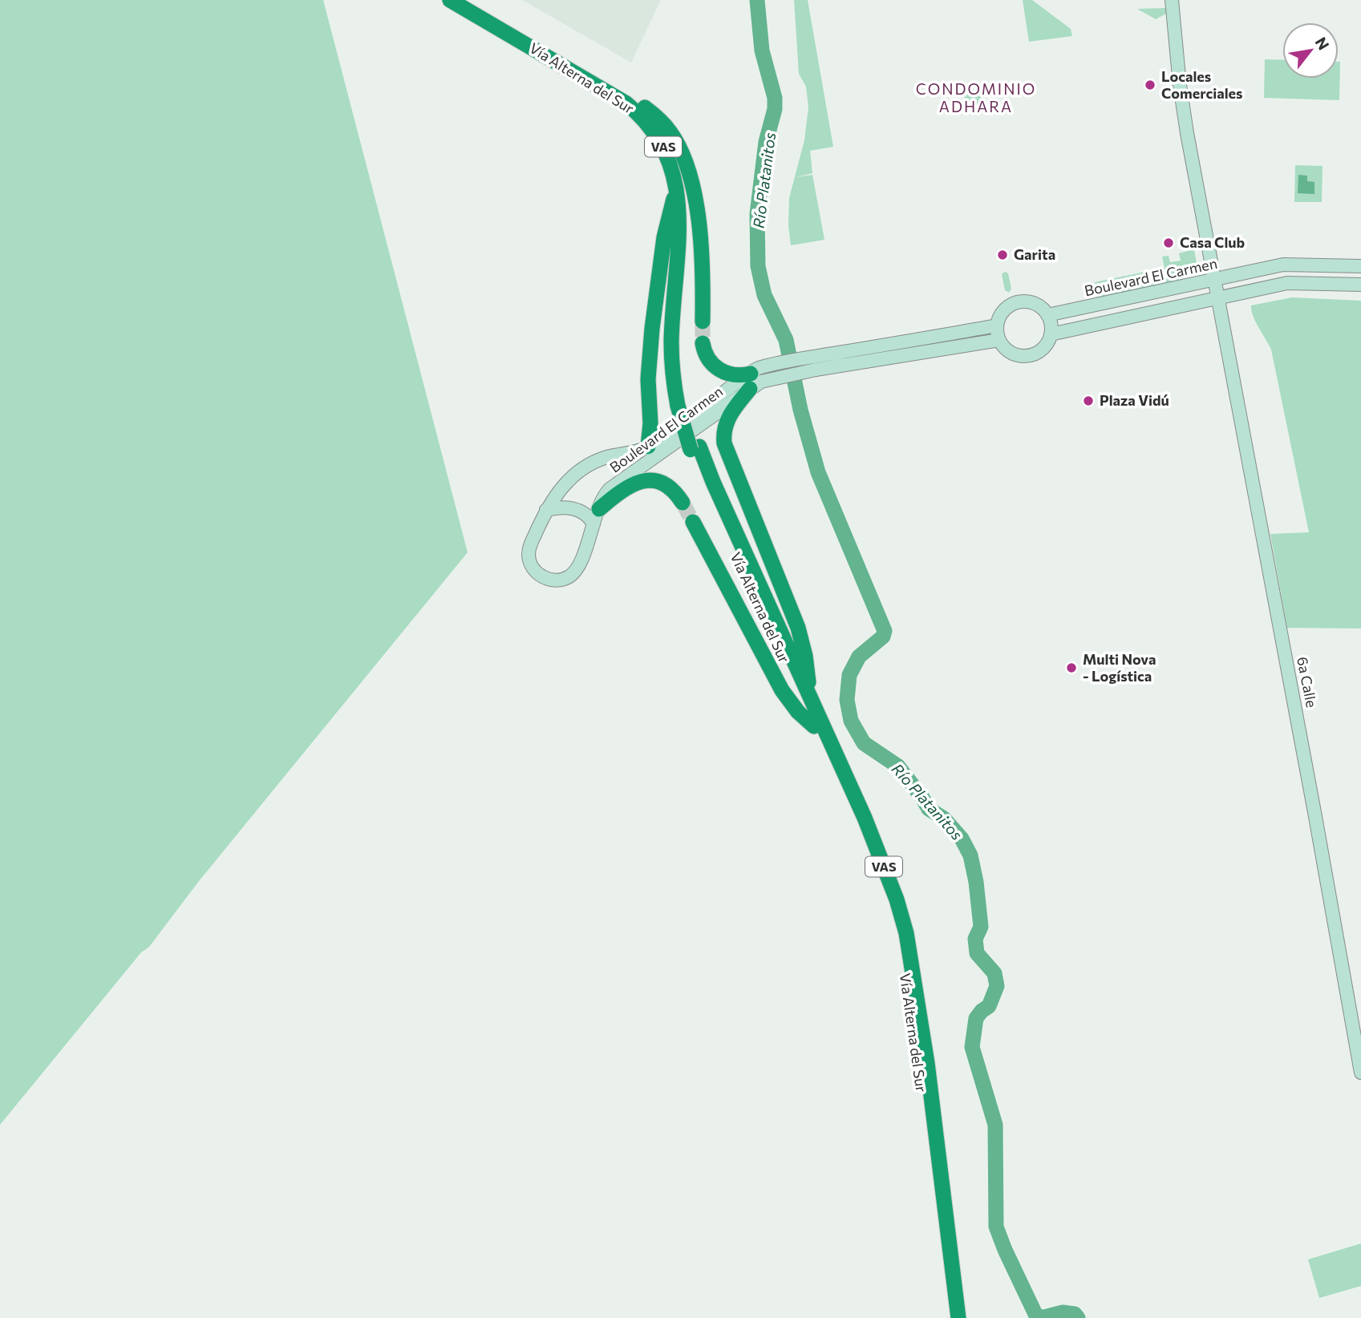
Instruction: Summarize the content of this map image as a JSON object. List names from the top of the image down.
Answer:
{
  "streets": {
    "highway": ["Vía Alterna del Sur", "VAS"],
    "main road": ["Boulevard El Carmen", "6a Calle"]
  },
  "crossings": [
    ["Boulevard El Carmen", "6a Calle"]
  ],
  "districts": ["CONDOMINIO ADHARA"],
  "water": ["Río Platanitos"],
  "places": [
    "Locales Comerciales",
    "Casa Club",
    "Garita",
    "Plaza Vidú",
    "Multi Nova - Logística"
  ],
  "north": "top right"
}
